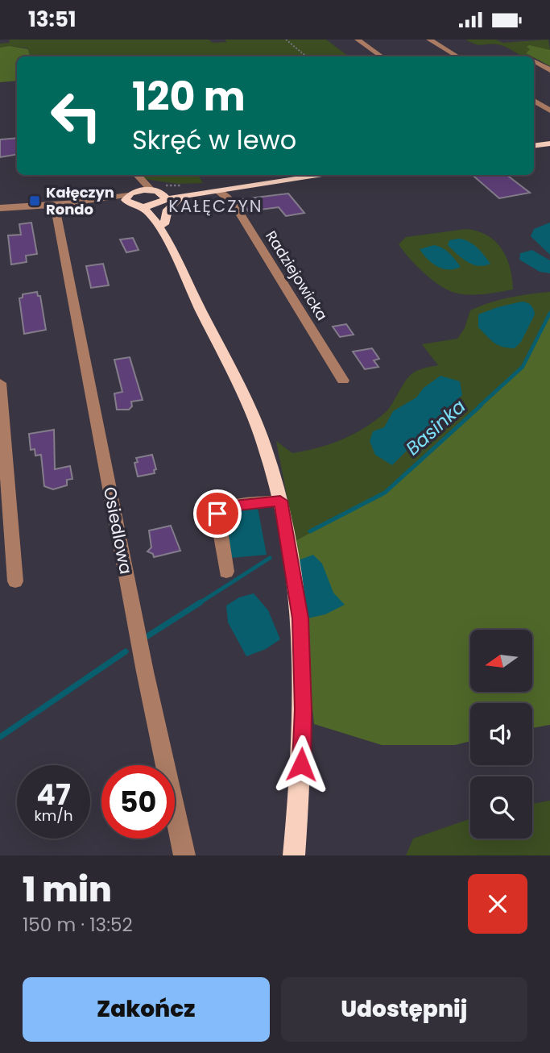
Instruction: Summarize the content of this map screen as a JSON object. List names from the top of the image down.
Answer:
{
  "streets": {
    "street": ["Radziejowicka", "Osiedlowa"]
  },
  "districts": ["KAŁĘCZYN"],
  "water": ["Basinka"],
  "places": {
    "transit": ["Kałęczyn Rondo"]
  },
  "north": "left",
  "page": {
    "status": "13:51",
    "turn": ["120 m", "Skręć w lewo"],
    "speed": "47 km/h",
    "limit": "50",
    "heading": ["1 min", "150 m · 13:52"],
    "buttons": ["Zakończ", "Udostępnij"]
  }
}
